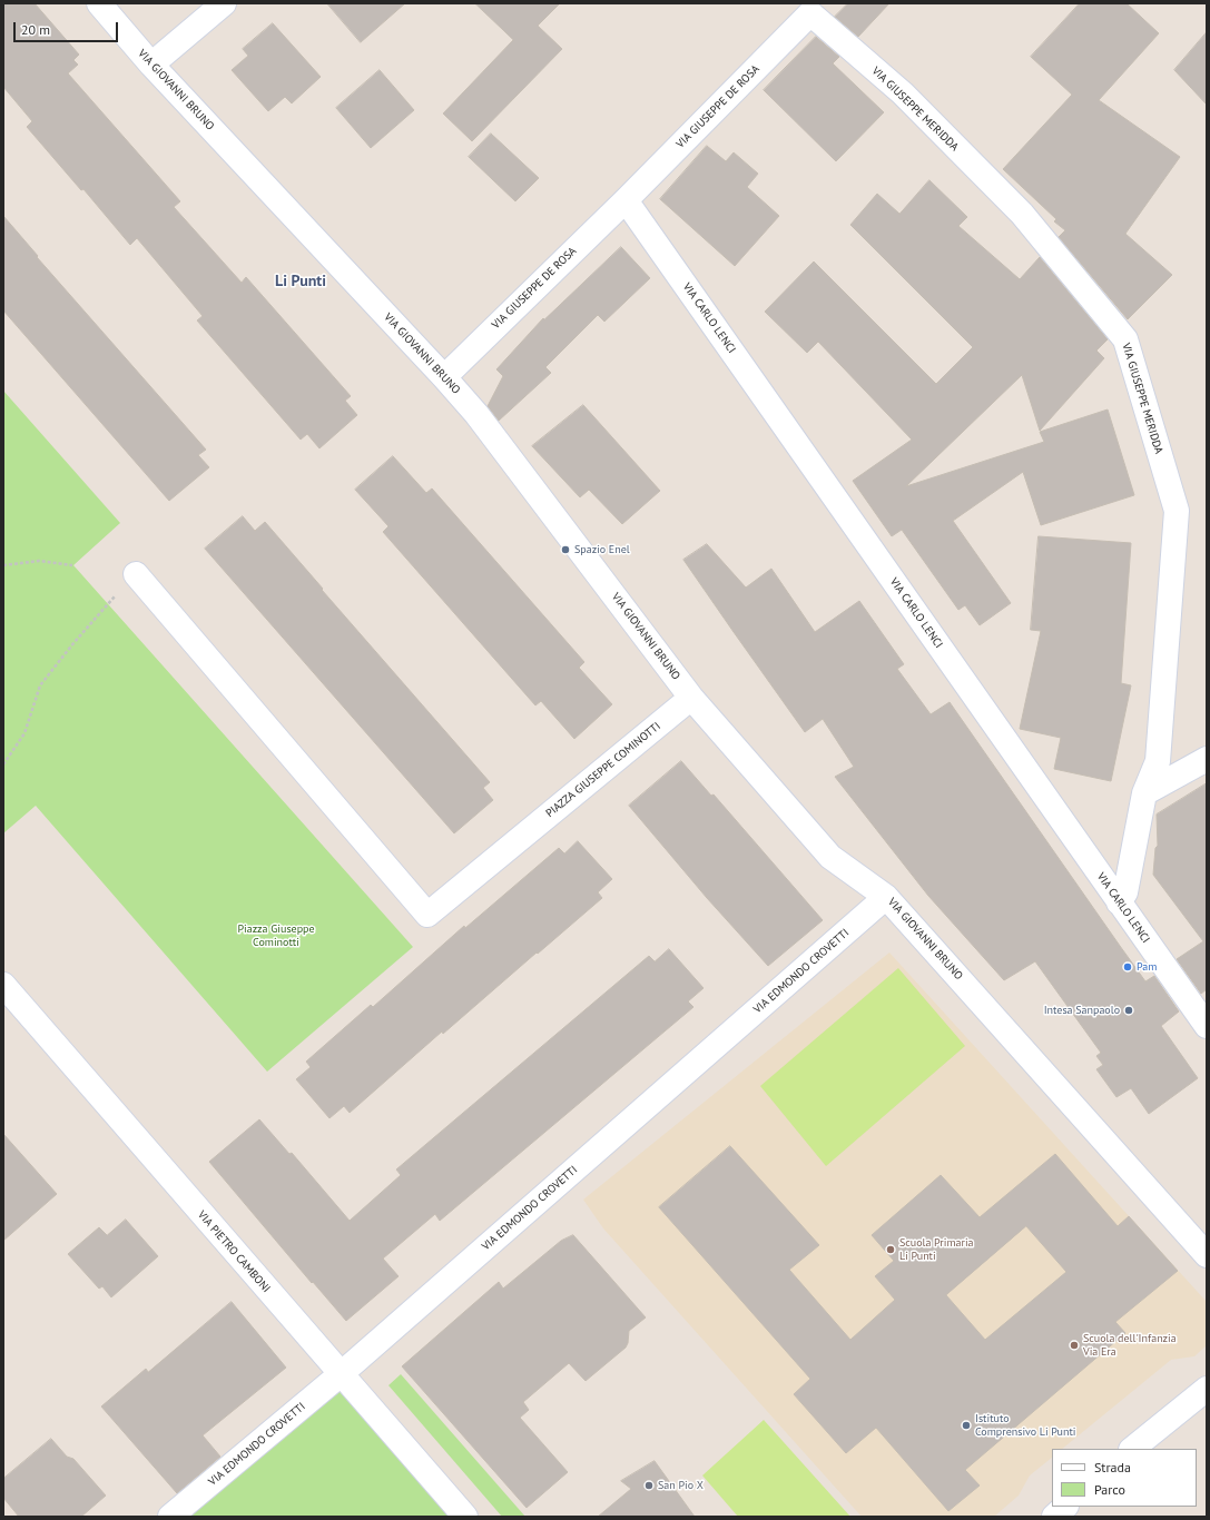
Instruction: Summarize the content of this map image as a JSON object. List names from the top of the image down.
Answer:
{
  "streets": {
    "street": [
      "VIA GIOVANNI BRUNO",
      "VIA GIUSEPPE DE ROSA",
      "VIA GIUSEPPE MERIDDA",
      "VIA CARLO LENCI",
      "PIAZZA GIUSEPPE COMINOTTI",
      "VIA EDMONDO CROVETTI",
      "VIA PIETRO CAMBONI"
    ]
  },
  "crossings": [
    ["VIA GIOVANNI BRUNO", "VIA GIUSEPPE DE ROSA"],
    ["VIA GIOVANNI BRUNO", "PIAZZA GIUSEPPE COMINOTTI"],
    ["VIA GIOVANNI BRUNO", "VIA EDMONDO CROVETTI"],
    ["VIA GIUSEPPE DE ROSA", "VIA GIUSEPPE MERIDDA"],
    ["VIA GIUSEPPE DE ROSA", "VIA CARLO LENCI"],
    ["VIA GIUSEPPE MERIDDA", "VIA CARLO LENCI"],
    ["VIA EDMONDO CROVETTI", "VIA PIETRO CAMBONI"]
  ],
  "districts": ["Li Punti"],
  "parks": ["Piazza Giuseppe Cominotti"],
  "places": [
    "Spazio Enel",
    "Pam",
    "Intesa Sanpaolo",
    "Scuola Primaria Li Punti",
    "Scuola dell'Infanzia Via Era",
    "Istituto Comprensivo Li Punti",
    "San Pio X"
  ],
  "legend": ["Strada", "Parco"],
  "scale_bar": "20 m"
}
